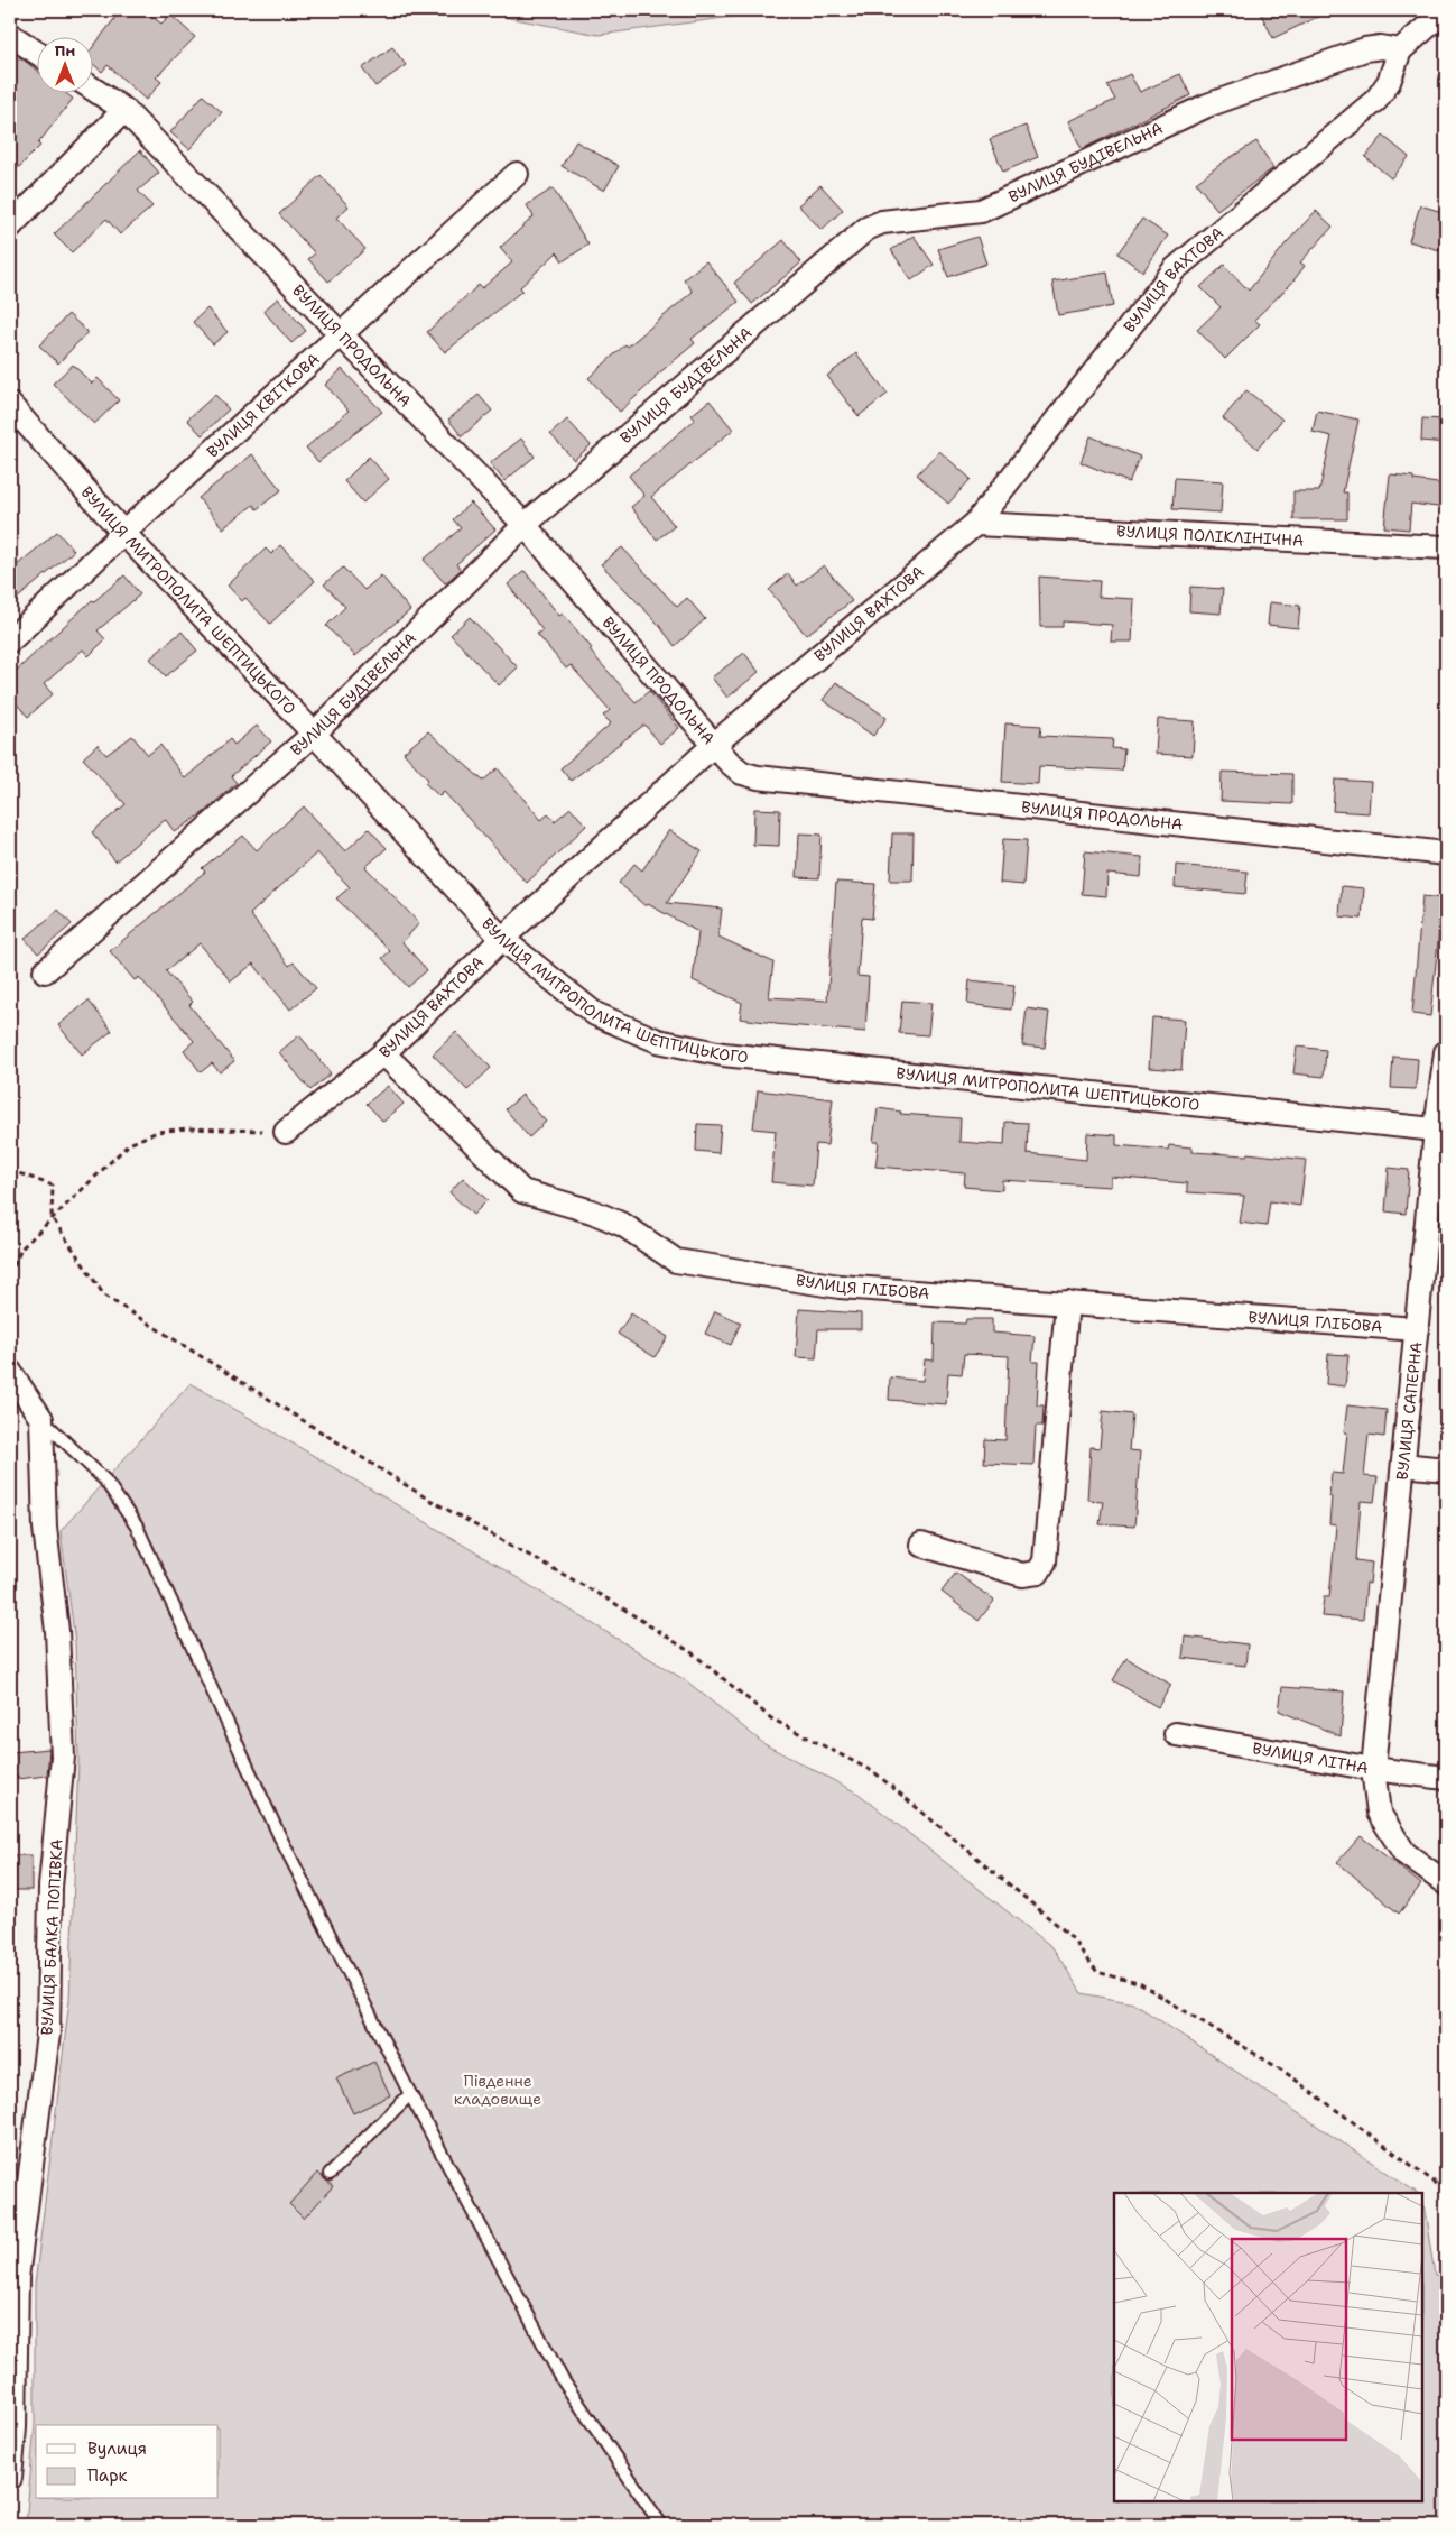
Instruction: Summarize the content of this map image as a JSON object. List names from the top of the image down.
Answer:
{
  "streets": {
    "street": [
      "ВУЛИЦЯ БУДІВЕЛЬНА",
      "ВУЛИЦЯ ВАХТОВА",
      "ВУЛИЦЯ ПРОДОЛЬНА",
      "ВУЛИЦЯ КВІТКОВА",
      "ВУЛИЦЯ ПОЛІКЛІНІЧНА",
      "ВУЛИЦЯ МИТРОПОЛИТА ШЕПТИЦЬКОГО",
      "ВУЛИЦЯ ГЛІБОВА",
      "ВУЛИЦЯ САПЕРНА",
      "ВУЛИЦЯ ЛІТНА",
      "ВУЛИЦЯ БАЛКА ПОПІВКА"
    ]
  },
  "crossings": [
    ["ВУЛИЦЯ БУДІВЕЛЬНА", "ВУЛИЦЯ ВАХТОВА"],
    ["ВУЛИЦЯ БУДІВЕЛЬНА", "ВУЛИЦЯ ПРОДОЛЬНА"],
    ["ВУЛИЦЯ БУДІВЕЛЬНА", "ВУЛИЦЯ МИТРОПОЛИТА ШЕПТИЦЬКОГО"],
    ["ВУЛИЦЯ ВАХТОВА", "ВУЛИЦЯ ПРОДОЛЬНА"],
    ["ВУЛИЦЯ ВАХТОВА", "ВУЛИЦЯ ПОЛІКЛІНІЧНА"],
    ["ВУЛИЦЯ ВАХТОВА", "ВУЛИЦЯ МИТРОПОЛИТА ШЕПТИЦЬКОГО"],
    ["ВУЛИЦЯ ВАХТОВА", "ВУЛИЦЯ ГЛІБОВА"],
    ["ВУЛИЦЯ ПРОДОЛЬНА", "ВУЛИЦЯ КВІТКОВА"],
    ["ВУЛИЦЯ КВІТКОВА", "ВУЛИЦЯ МИТРОПОЛИТА ШЕПТИЦЬКОГО"],
    ["ВУЛИЦЯ МИТРОПОЛИТА ШЕПТИЦЬКОГО", "ВУЛИЦЯ САПЕРНА"],
    ["ВУЛИЦЯ ГЛІБОВА", "ВУЛИЦЯ САПЕРНА"],
    ["ВУЛИЦЯ САПЕРНА", "ВУЛИЦЯ ЛІТНА"]
  ],
  "parks": ["Південне кладовище"],
  "legend": ["Вулиця", "Парк"],
  "north": "top"
}
